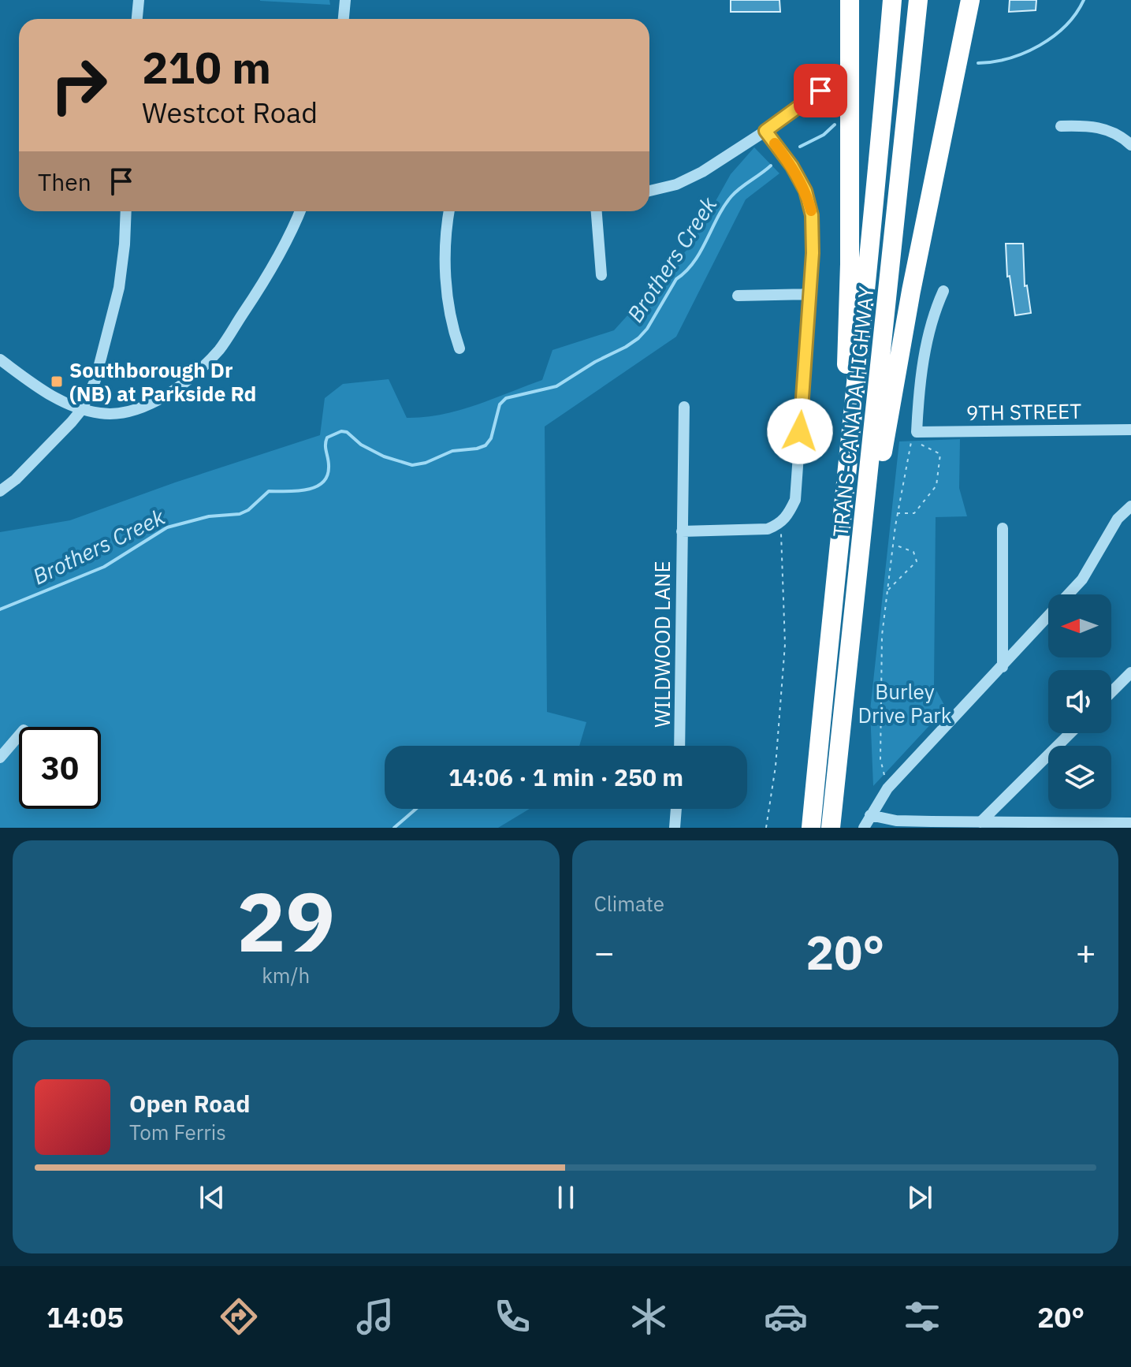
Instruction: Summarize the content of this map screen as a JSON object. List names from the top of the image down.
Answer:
{
  "streets": {
    "highway": ["TRANS-CANADA HIGHWAY"],
    "street": ["9TH STREET", "WILDWOOD LANE"]
  },
  "water": ["Brothers Creek"],
  "parks": ["Burley Drive Park"],
  "places": {
    "transit": ["Southborough Dr (NB) at Parkside Rd"]
  },
  "north": "left",
  "page": {
    "turn": ["210 m", "Westcot Road"],
    "then": "Then",
    "limit": "30",
    "trip": "14:06 · 1 min · 250 m",
    "tile": [
      ["29", "km/h"],
      "Climate"
    ],
    "heat": ["−", "20°", "+"],
    "song": ["Open Road", "Tom Ferris"],
    "tabs": ["14:05", "20°"]
  }
}
